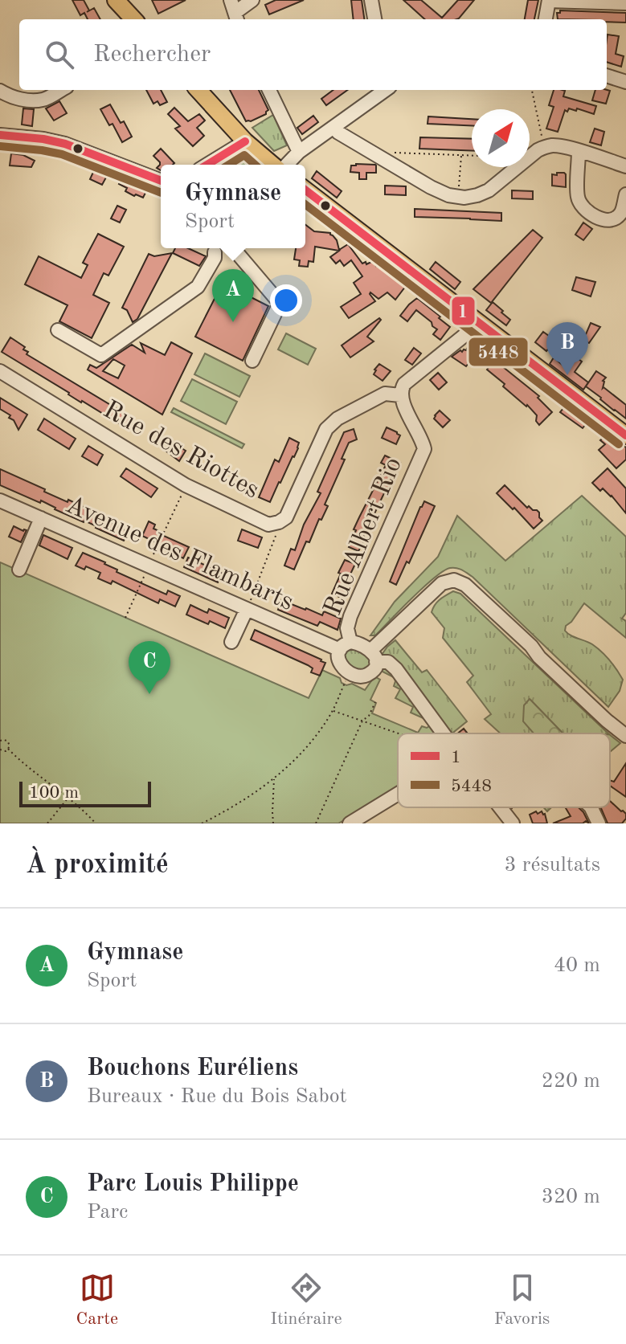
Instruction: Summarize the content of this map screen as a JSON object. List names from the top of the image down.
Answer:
{
  "streets": {
    "street": ["Rue des Riottes", "Rue Albert Rio", "Avenue des Flambarts"]
  },
  "crossings": [
    ["Rue des Riottes", "Rue Albert Rio"],
    ["Rue Albert Rio", "Avenue des Flambarts"]
  ],
  "lines": ["transit line 1", "transit line 5448"],
  "legend": ["1", "5448"],
  "scale_bar": "100 m",
  "north": "top right",
  "page": {
    "search": "Rechercher",
    "popup": ["Gymnase", "Sport"],
    "pins": ["A", "B", "C"],
    "scale": "100 m",
    "heading": ["À proximité", "3 résultats"],
    "list": [
      {
        "mark": "A",
        "name": "Gymnase",
        "note": "Sport",
        "value": "40 m"
      },
      {
        "mark": "B",
        "name": "Bouchons Euréliens",
        "note": "Bureaux · Rue du Bois Sabot",
        "value": "220 m"
      },
      {
        "mark": "C",
        "name": "Parc Louis Philippe",
        "note": "Parc",
        "value": "320 m"
      }
    ],
    "nav": ["Carte", "Itinéraire", "Favoris"]
  }
}
